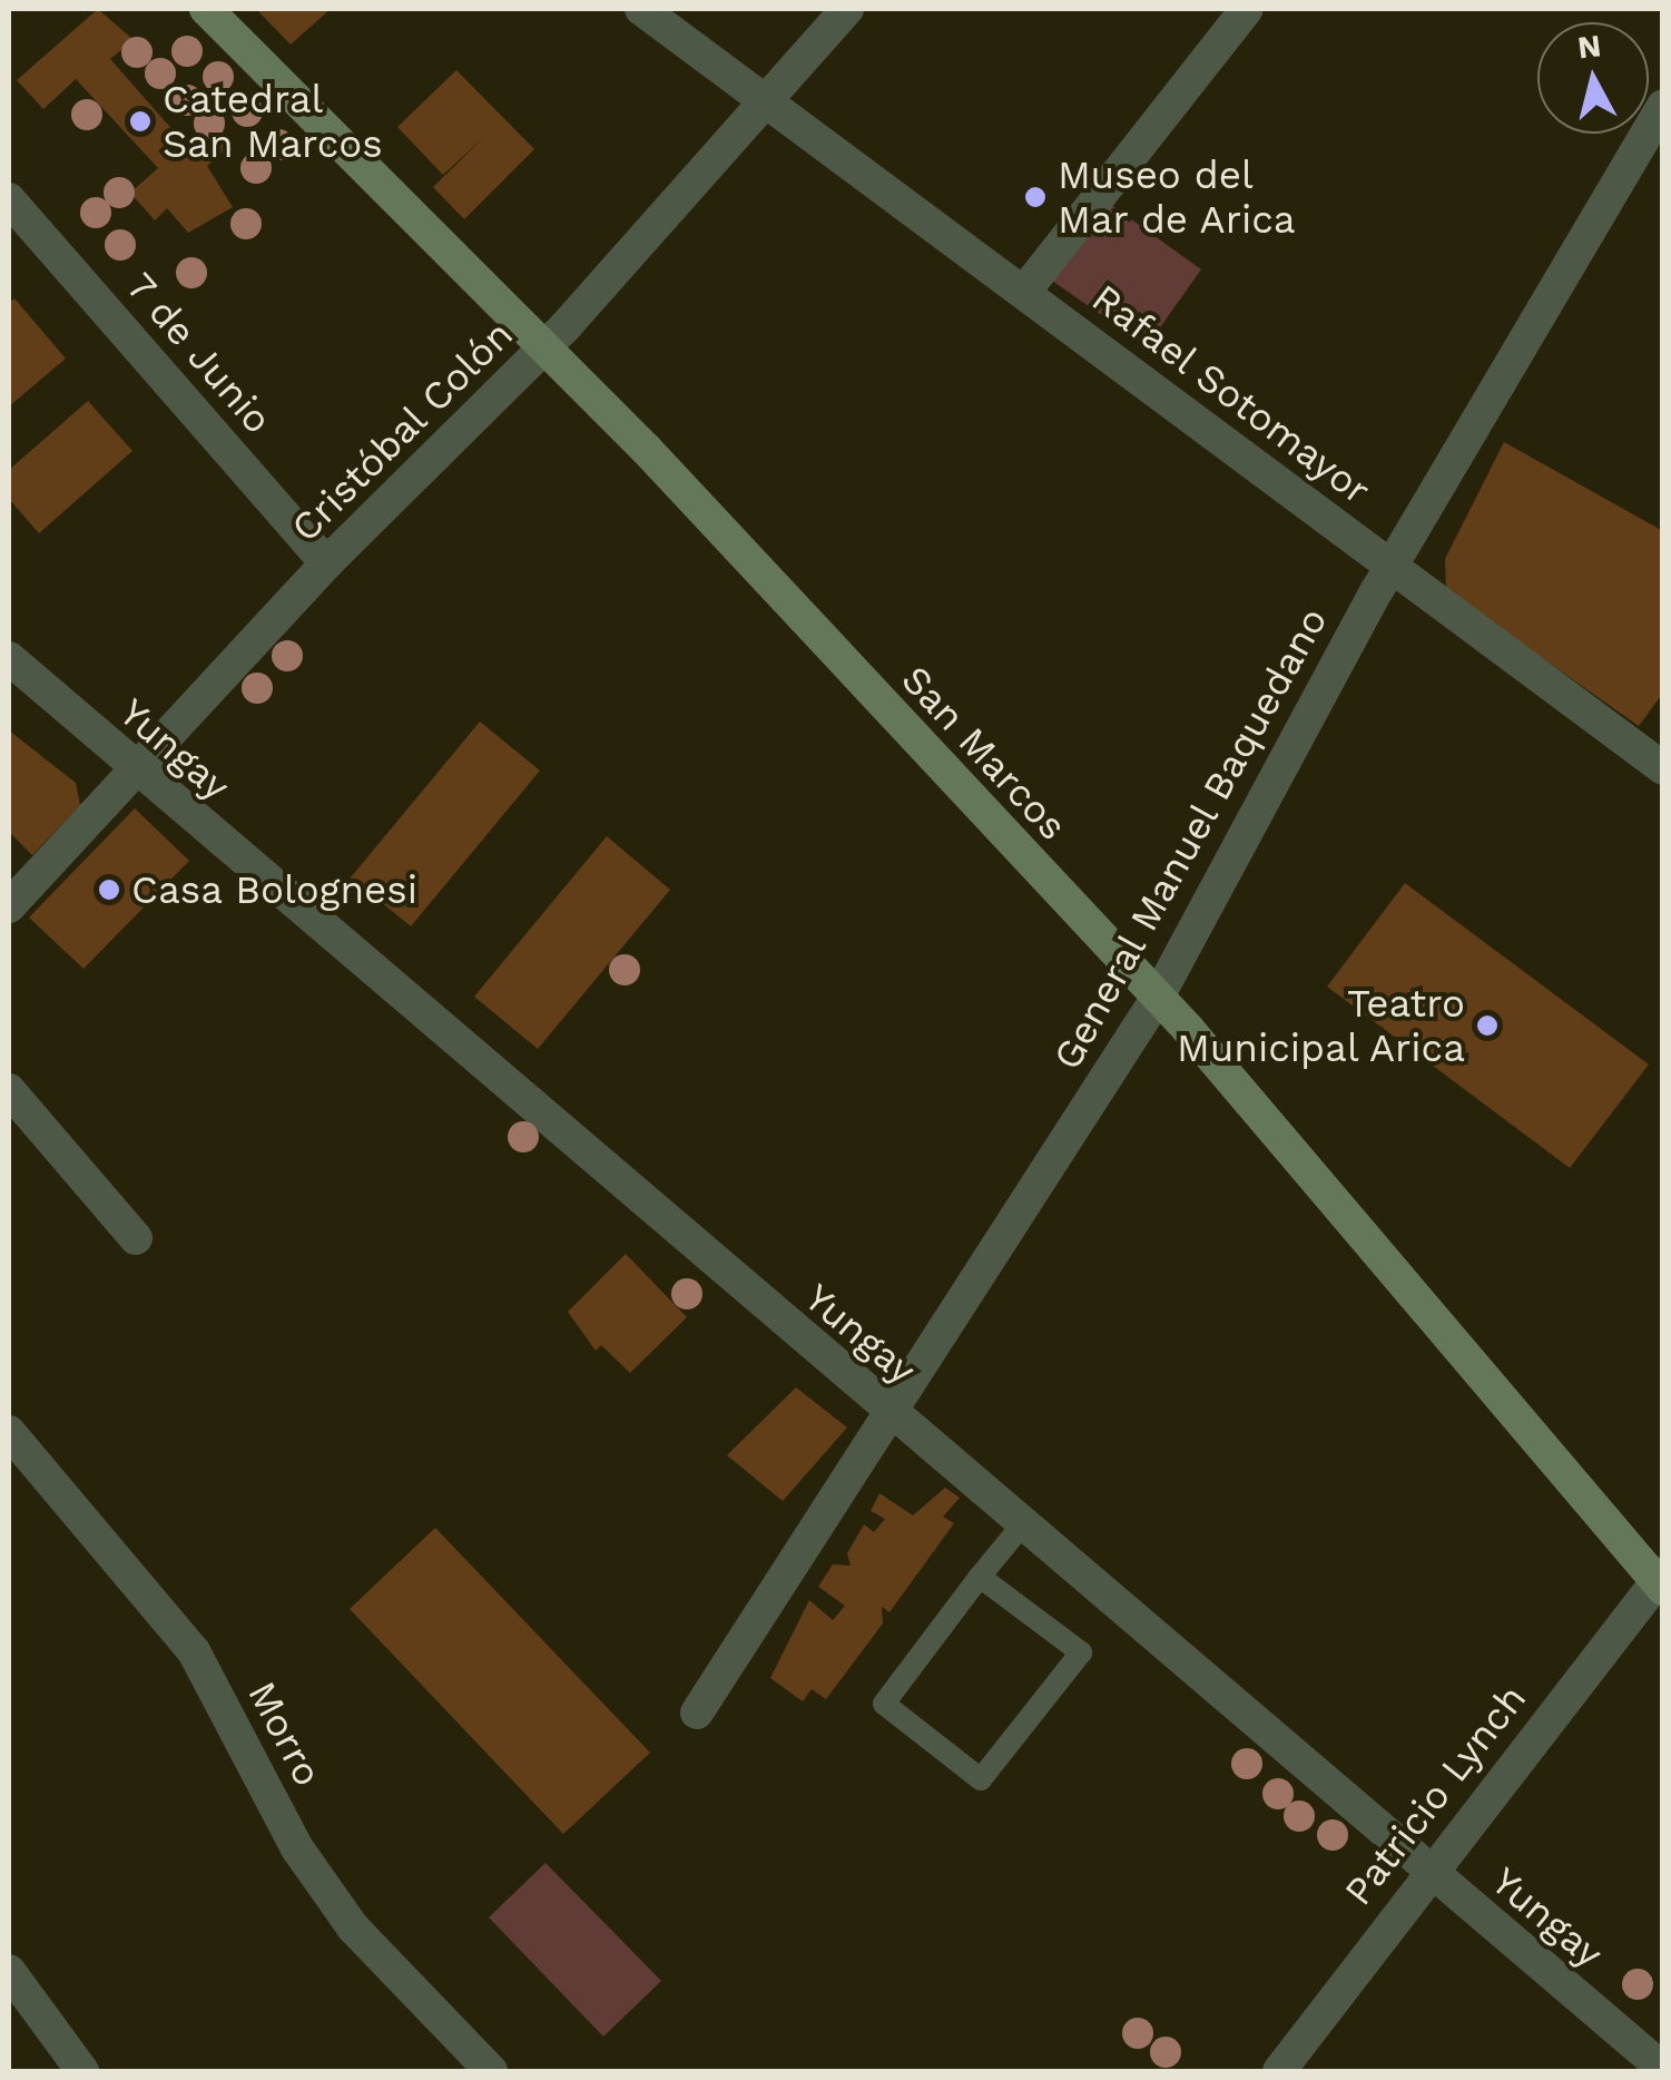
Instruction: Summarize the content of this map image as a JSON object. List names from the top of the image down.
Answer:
{
  "streets": {
    "main road": ["San Marcos"],
    "street": [
      "7 de Junio",
      "Rafael Sotomayor",
      "Cristóbal Colón",
      "Yungay",
      "General Manuel Baquedano",
      "Morro",
      "Patricio Lynch"
    ]
  },
  "crossings": [
    ["7 de Junio", "Cristóbal Colón"],
    ["Rafael Sotomayor", "Cristóbal Colón"],
    ["Rafael Sotomayor", "General Manuel Baquedano"],
    ["Cristóbal Colón", "Yungay"],
    ["Cristóbal Colón", "San Marcos"],
    ["Yungay", "General Manuel Baquedano"],
    ["Yungay", "Patricio Lynch"],
    ["San Marcos", "General Manuel Baquedano"],
    ["San Marcos", "Patricio Lynch"]
  ],
  "places": [
    "Catedral San Marcos",
    "Museo del Mar de Arica",
    "Casa Bolognesi",
    "Teatro Municipal Arica"
  ],
  "north": "top"
}
